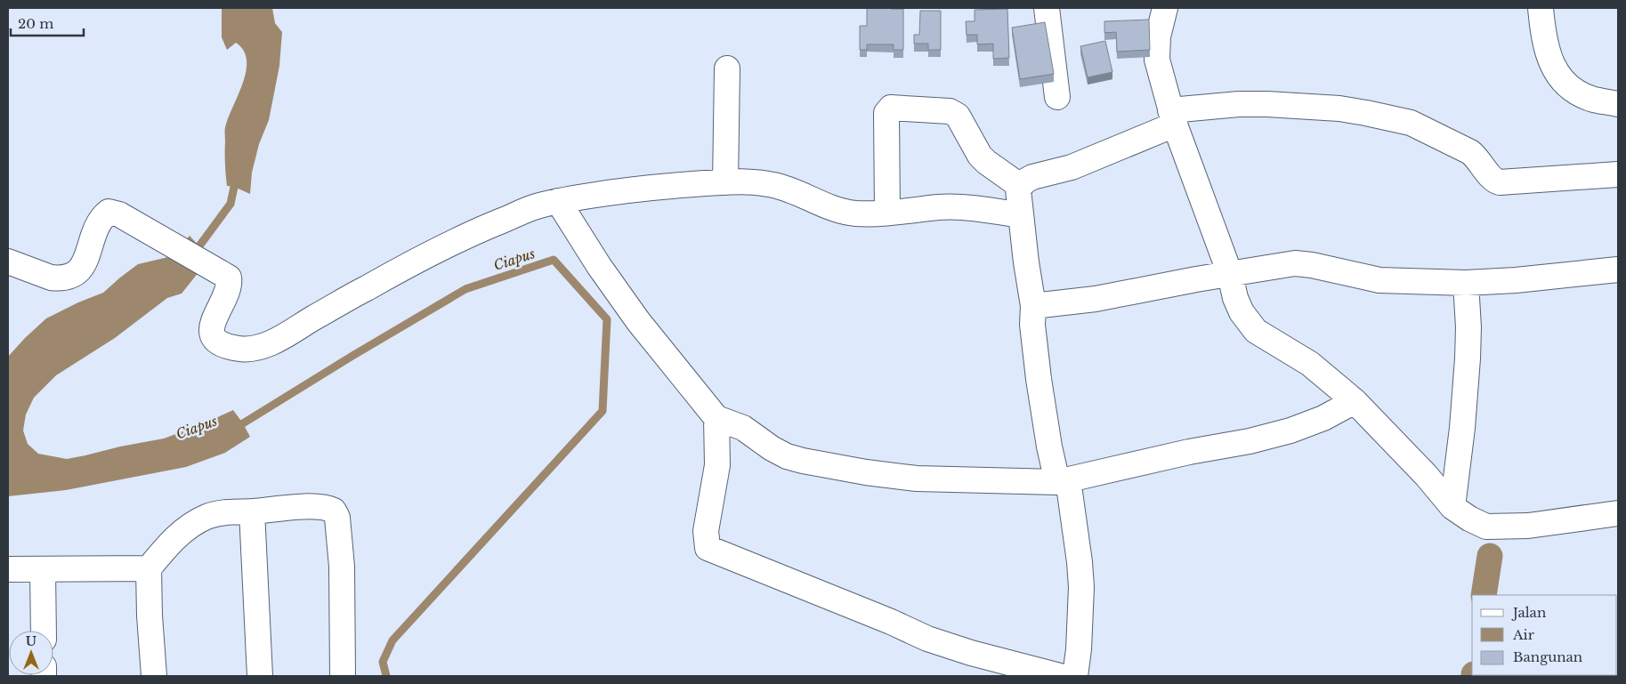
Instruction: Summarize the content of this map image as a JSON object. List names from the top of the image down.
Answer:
{
  "water": ["Ciapus"],
  "legend": ["Jalan", "Air", "Bangunan"],
  "scale_bar": "20 m",
  "north": "top"
}
